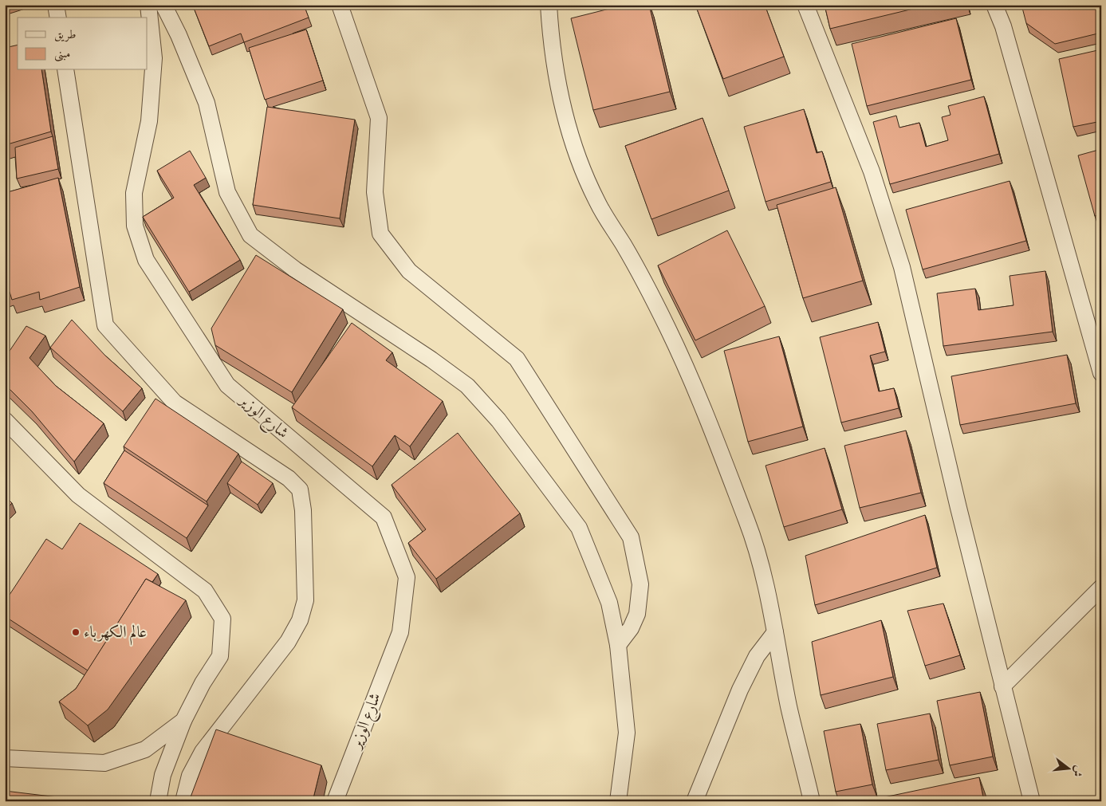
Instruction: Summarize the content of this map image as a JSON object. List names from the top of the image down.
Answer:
{
  "streets": {
    "street": ["شارع الوزير"]
  },
  "places": ["عالم الكهرباء"],
  "legend": ["طريق", "مبنى"],
  "north": "right"
}
